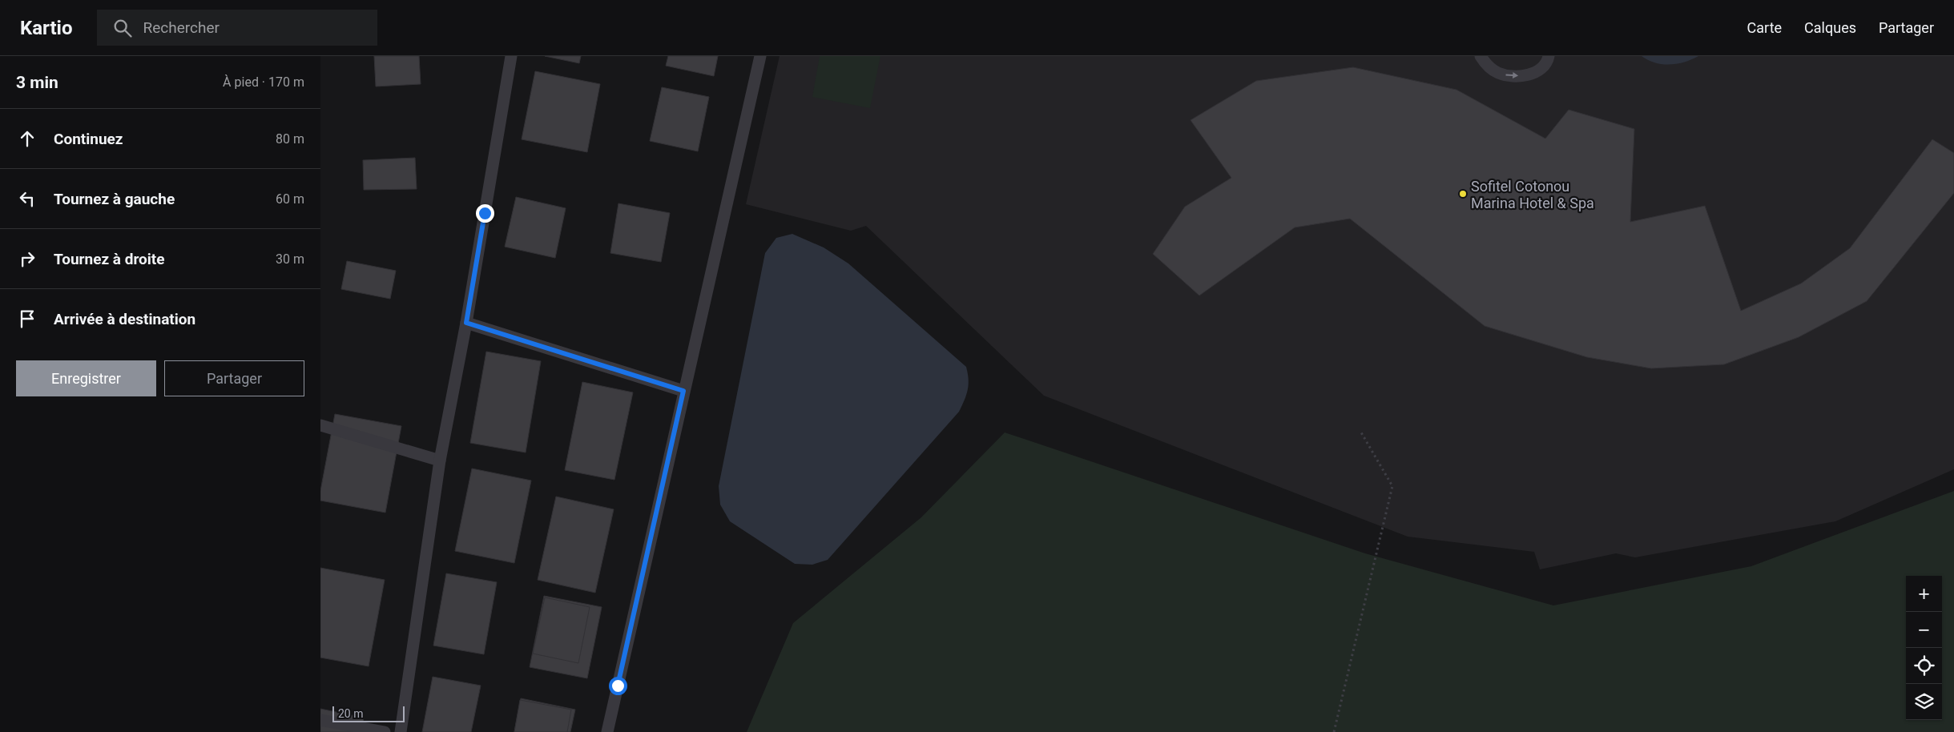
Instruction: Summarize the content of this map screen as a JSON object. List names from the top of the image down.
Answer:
{
  "places": ["Sofitel Cotonou Marina Hotel & Spa"],
  "scale_bar": "20 m",
  "page": {
    "header": "Kartio",
    "search": "Rechercher",
    "nav": ["Carte", "Calques", "Partager"],
    "heading": ["3 min", "À pied · 170 m"],
    "list": [
      ["Continuez", "80 m"],
      ["Tournez à gauche", "60 m"],
      ["Tournez à droite", "30 m"],
      "Arrivée à destination"
    ],
    "buttons": ["Enregistrer", "Partager"],
    "map_buttons": ["+", "−"],
    "scale": "20 m"
  }
}
